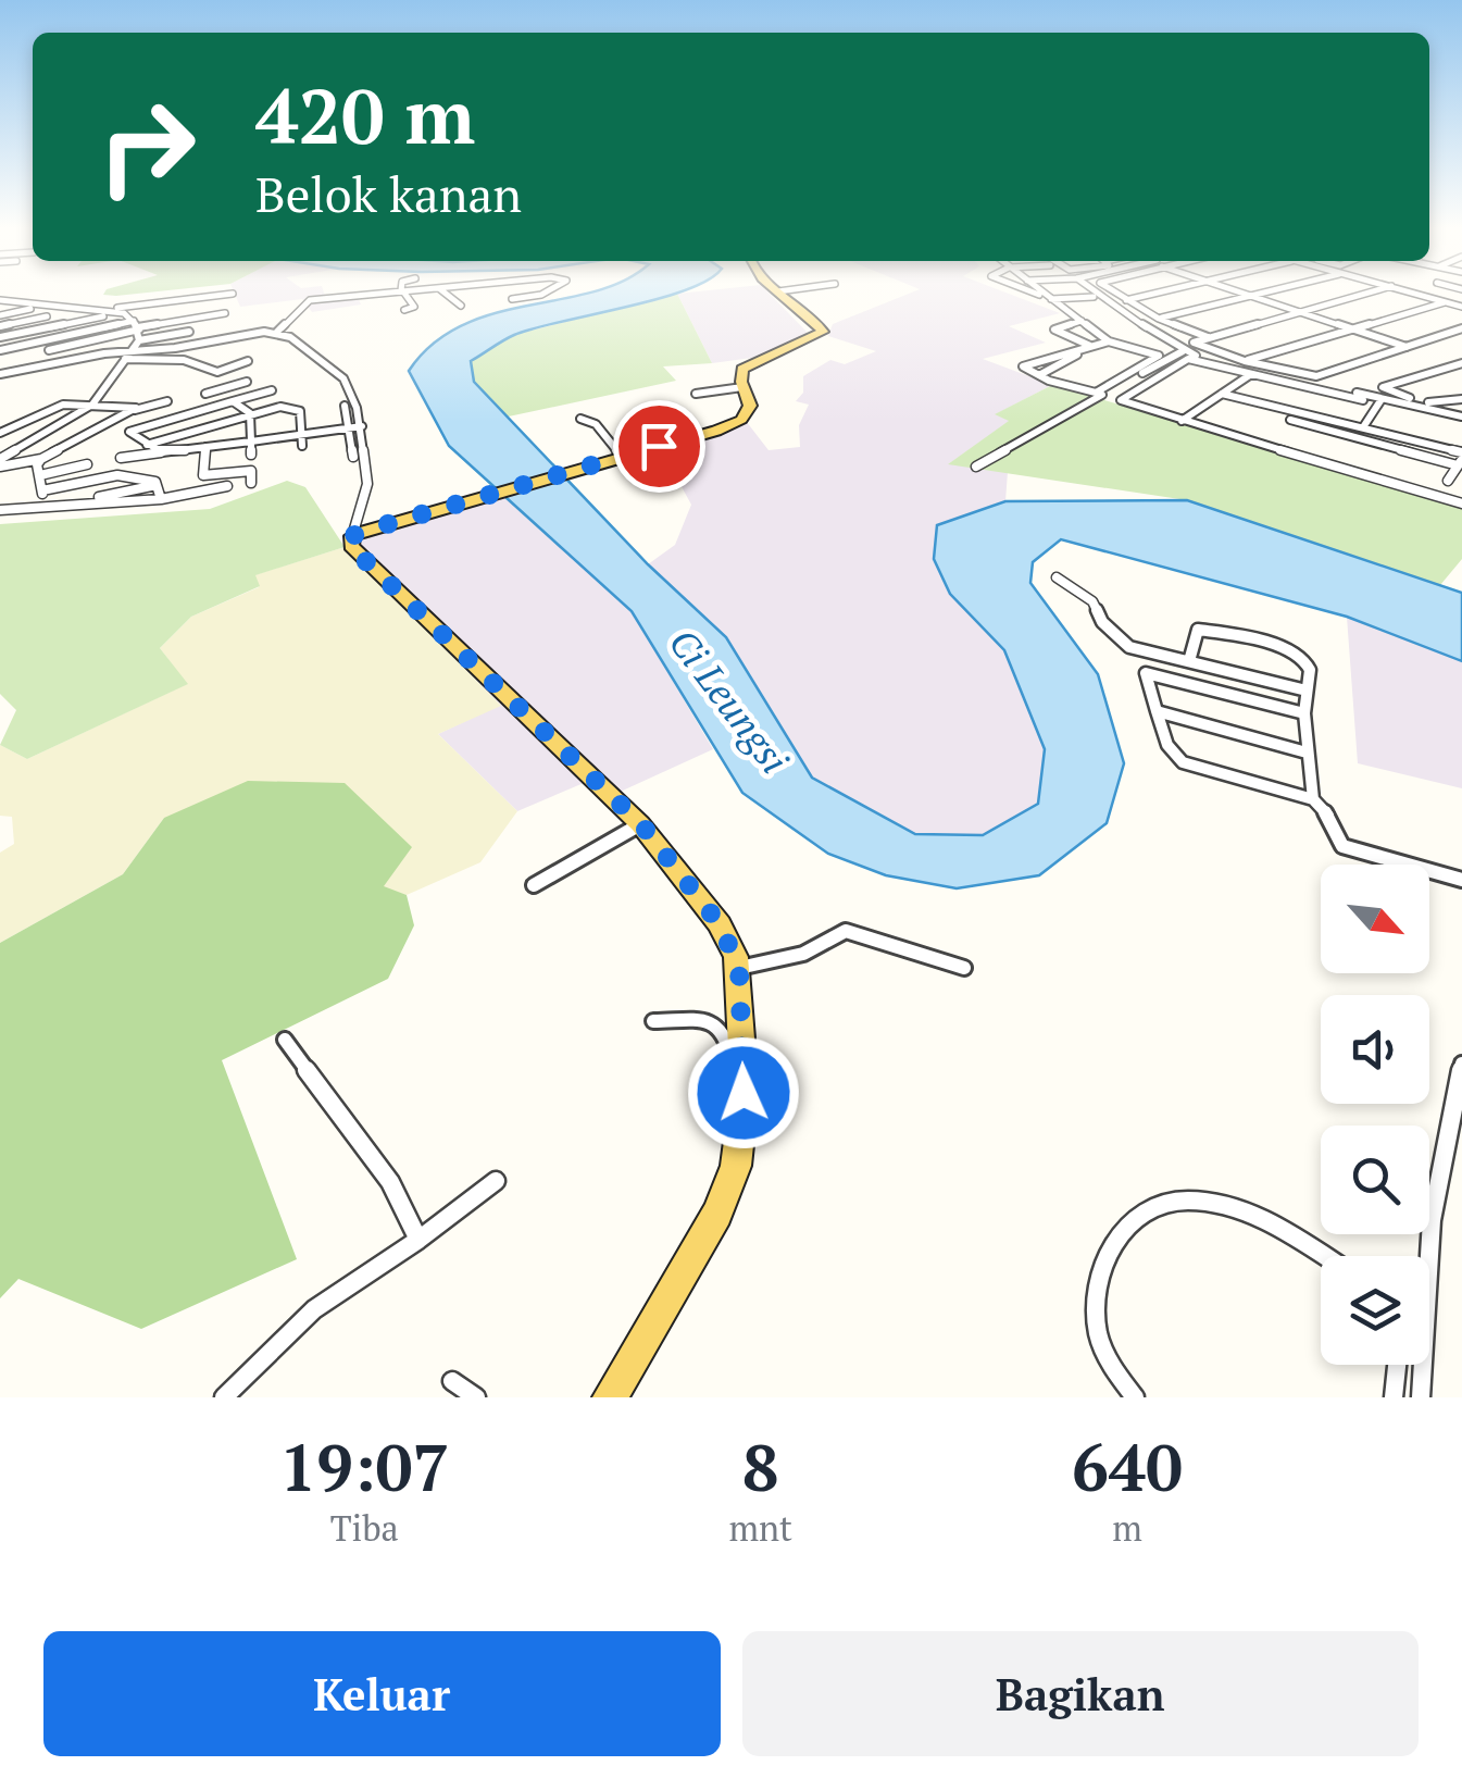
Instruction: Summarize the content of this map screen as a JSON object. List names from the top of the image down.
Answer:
{
  "water": ["Ci Leungsi"],
  "north": "bottom right",
  "page": {
    "turn": ["420 m", "Belok kanan"],
    "eta": [
      "19:07",
      "Tiba",
      "8",
      "mnt",
      "640",
      "m"
    ],
    "buttons": ["Keluar", "Bagikan"]
  }
}
